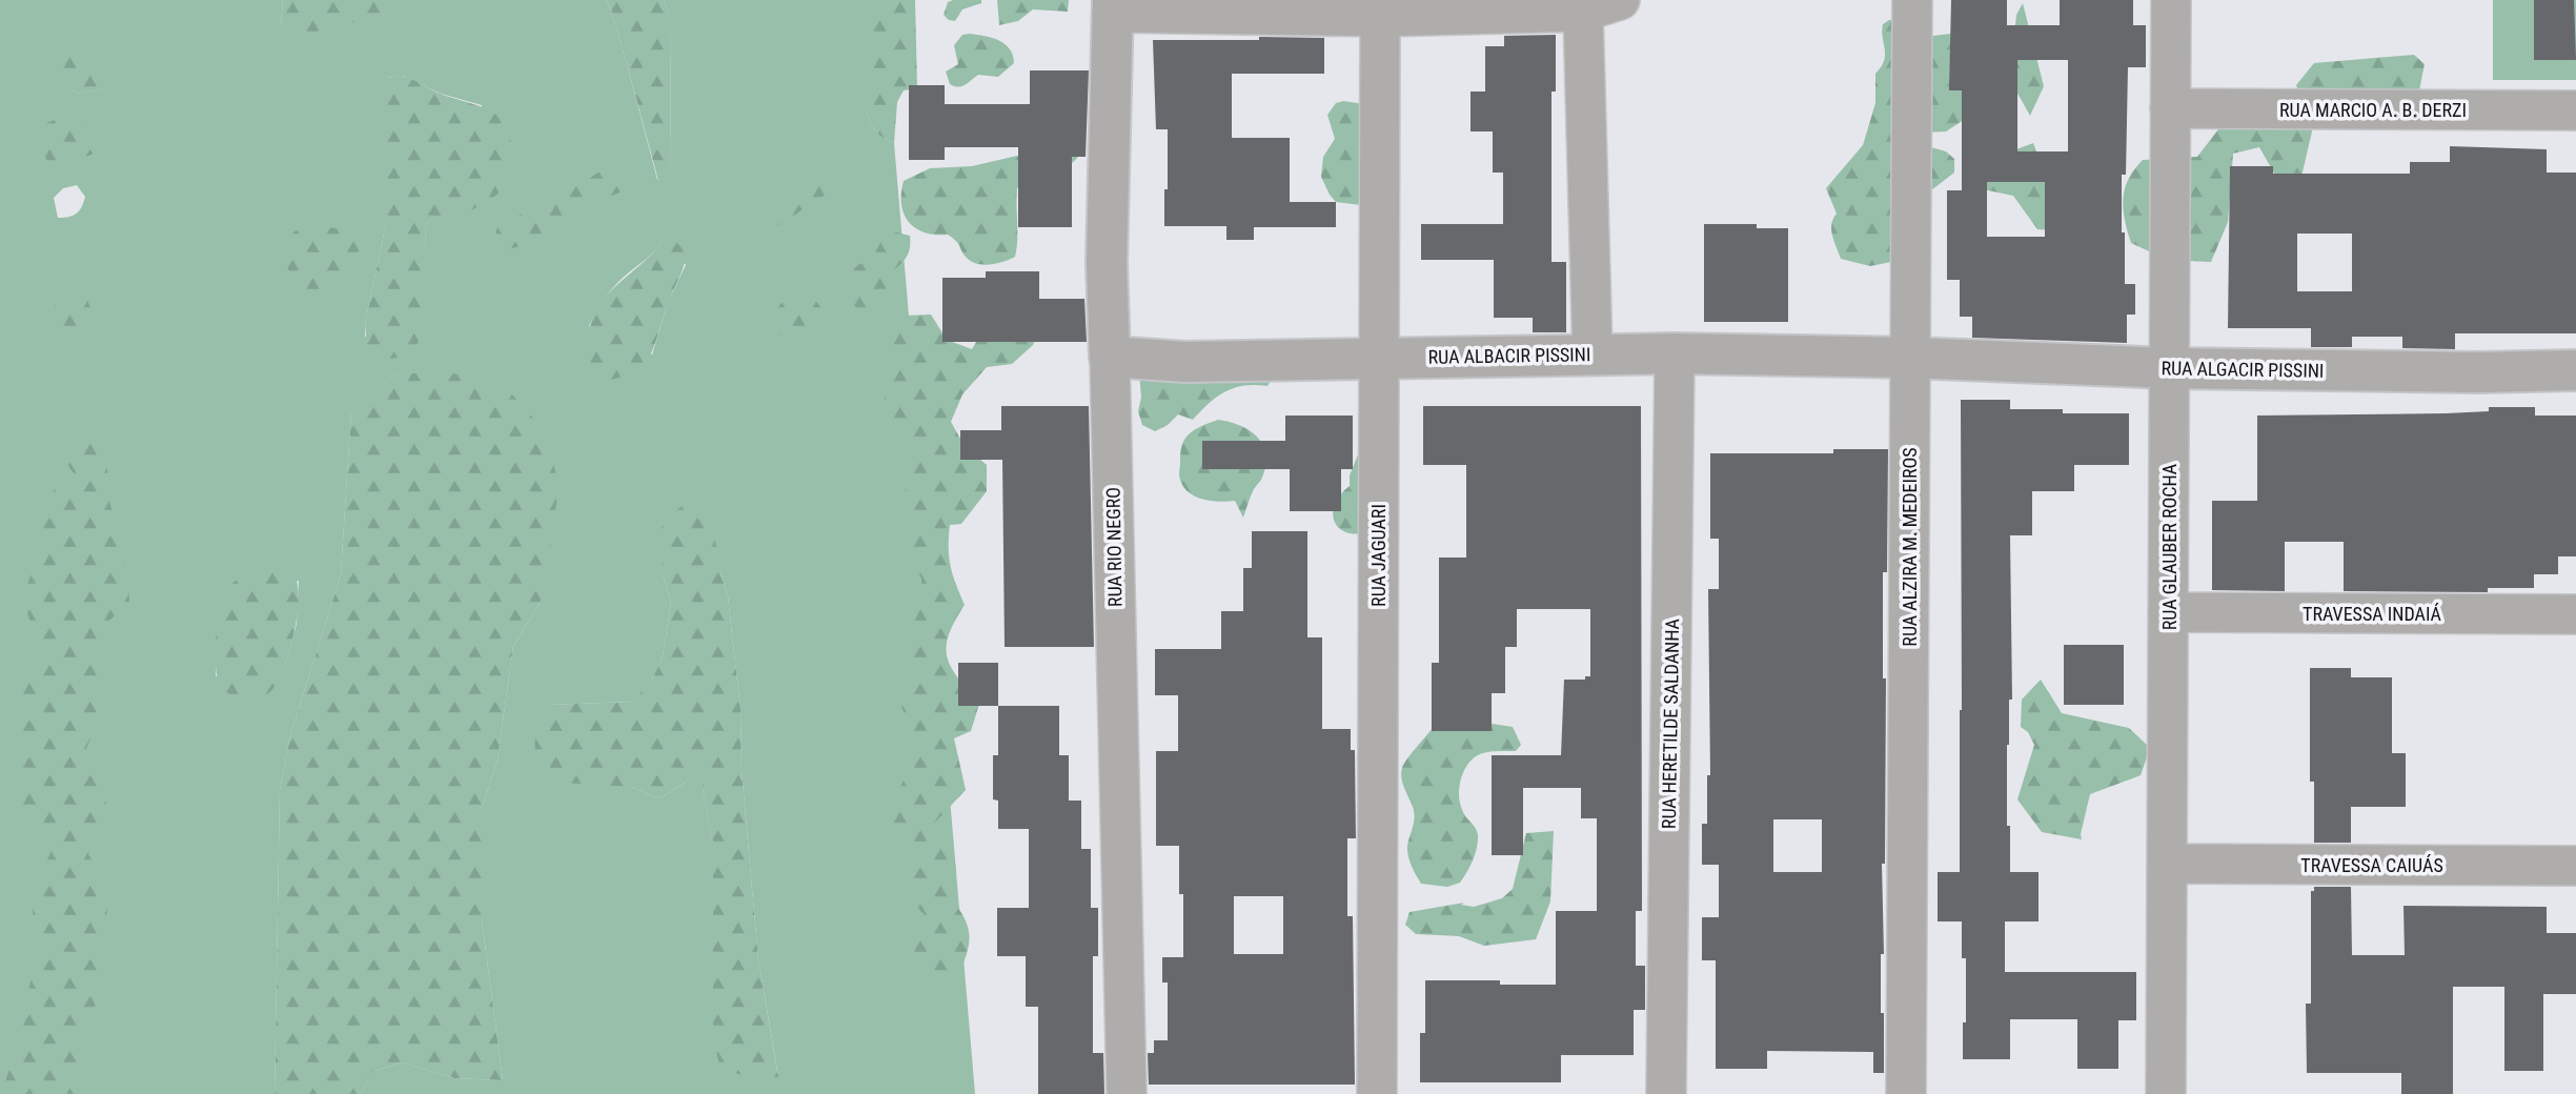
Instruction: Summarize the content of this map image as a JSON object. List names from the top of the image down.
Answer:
{
  "streets": {
    "street": [
      "RUA MARCIO A. B. DERZI",
      "RUA ALBACIR PISSINI",
      "RUA ALGACIR PISSINI",
      "RUA RIO NEGRO",
      "RUA ALZIRA M. MEDEIROS",
      "RUA GLAUBER ROCHA",
      "RUA JAGUARI",
      "TRAVESSA INDAIÁ",
      "RUA HERETILDE SALDANHA",
      "TRAVESSA CAIUÁS"
    ]
  },
  "crossings": [
    ["RUA MARCIO A. B. DERZI", "RUA GLAUBER ROCHA"],
    ["RUA ALBACIR PISSINI", "RUA ALGACIR PISSINI"],
    ["RUA ALBACIR PISSINI", "RUA RIO NEGRO"],
    ["RUA ALBACIR PISSINI", "RUA ALZIRA M. MEDEIROS"],
    ["RUA ALBACIR PISSINI", "RUA JAGUARI"],
    ["RUA ALBACIR PISSINI", "RUA HERETILDE SALDANHA"],
    ["RUA ALGACIR PISSINI", "RUA ALZIRA M. MEDEIROS"],
    ["RUA ALGACIR PISSINI", "RUA GLAUBER ROCHA"],
    ["RUA GLAUBER ROCHA", "TRAVESSA INDAIÁ"],
    ["RUA GLAUBER ROCHA", "TRAVESSA CAIUÁS"]
  ]
}
